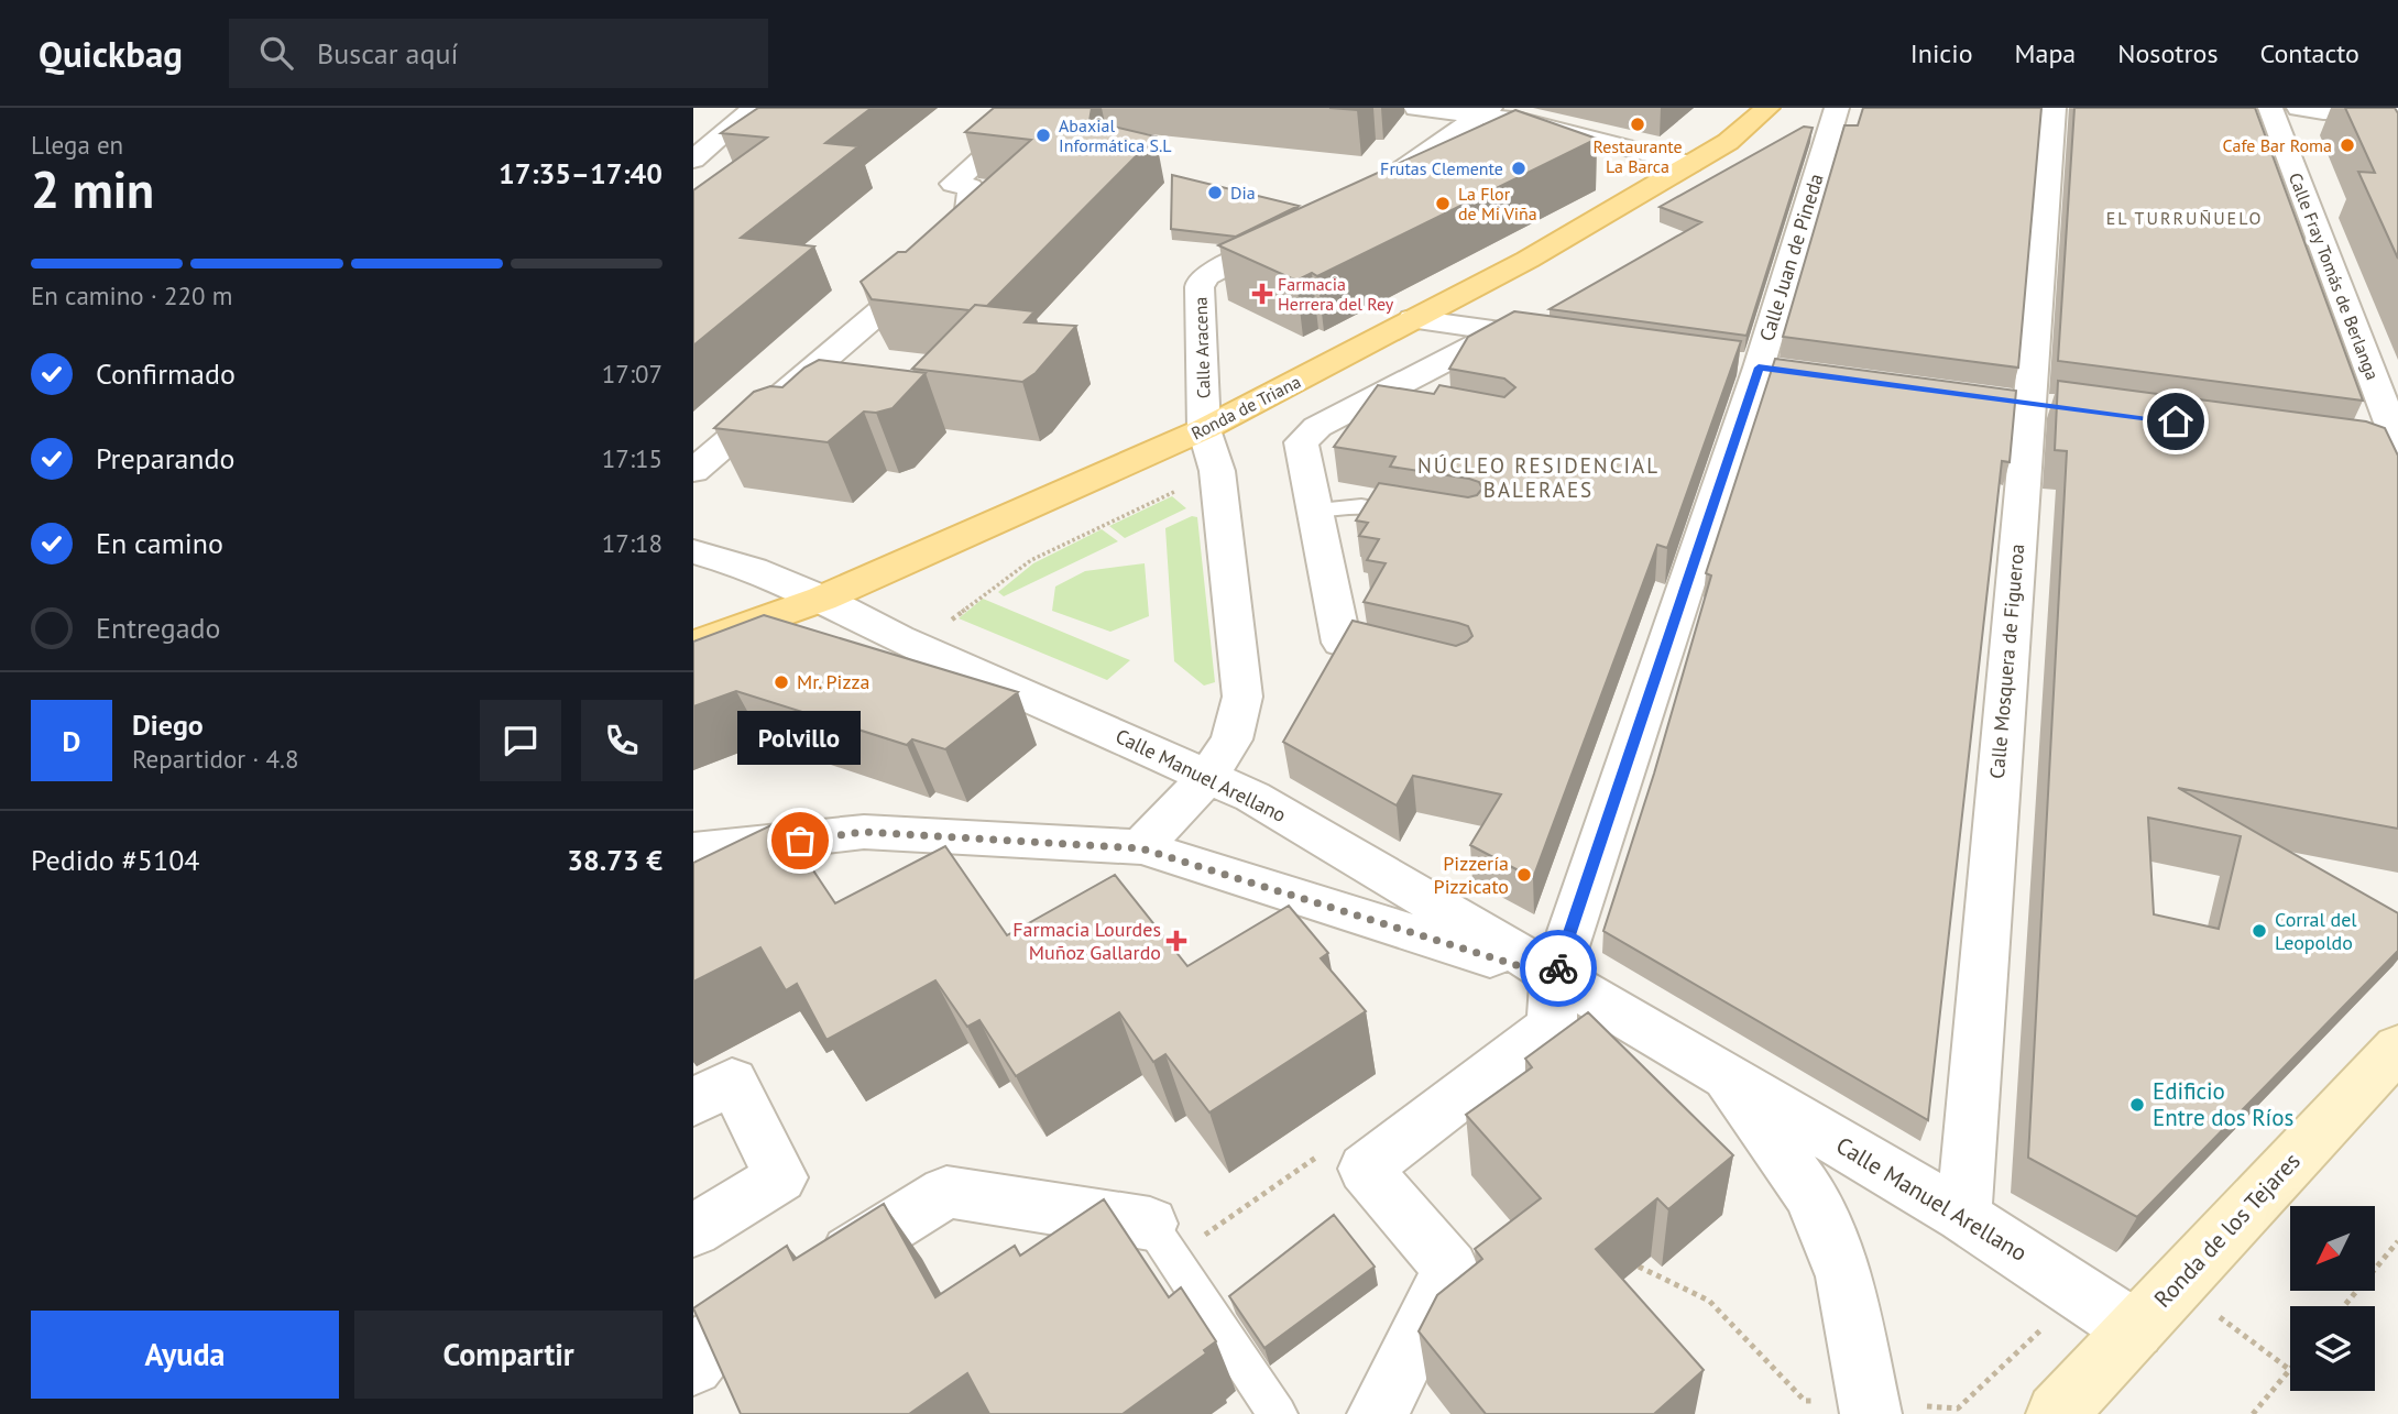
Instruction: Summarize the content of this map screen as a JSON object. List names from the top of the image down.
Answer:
{
  "streets": {
    "main road": ["Ronda de Triana"],
    "street": [
      "Calle Juan de Pineda",
      "Calle Fray Tomás de Berlanga",
      "Calle Aracena",
      "Calle Mosquera de Figueroa",
      "Calle Manuel Arellano",
      "Ronda de los Tejares"
    ]
  },
  "crossings": [
    ["Calle Juan de Pineda", "Calle Manuel Arellano"],
    ["Calle Aracena", "Ronda de Triana"],
    ["Ronda de Triana", "Calle Manuel Arellano"],
    ["Calle Mosquera de Figueroa", "Calle Manuel Arellano"],
    ["Calle Manuel Arellano", "Ronda de los Tejares"]
  ],
  "districts": ["EL TURRUÑUELO", "NÚCLEO RESIDENCIAL BALERAES"],
  "places": {
    "other": [
      "Restaurante La Barca",
      "Abaxial Informática S.L",
      "Cafe Bar Roma",
      "Frutas Clemente",
      "Dia",
      "La Flor de Mi Viña",
      "Mr. Pizza",
      "Polvillo",
      "Pizzería Pizzicato",
      "Corral del Leopoldo",
      "Edificio Entre dos Ríos"
    ],
    "health": ["Farmacia Herrera del Rey", "Farmacia Lourdes Muñoz Gallardo"]
  },
  "north": "bottom left",
  "page": {
    "header": "Quickbag",
    "search": "Buscar aquí",
    "nav": [
      "Inicio",
      "Mapa",
      "Nosotros",
      "Contacto"
    ],
    "heading": ["2 min", "Llega en", "17:35–17:40"],
    "panel": [
      "Diego",
      "Repartidor · 4.8",
      "Pedido #5104",
      "38.73 €"
    ],
    "bar": "En camino · 220 m",
    "list": [
      ["Confirmado", "17:07"],
      ["Preparando", "17:15"],
      ["En camino", "17:18"],
      "Entregado"
    ],
    "round": "D",
    "bubble": "Polvillo",
    "buttons": ["Ayuda", "Compartir"]
  }
}
